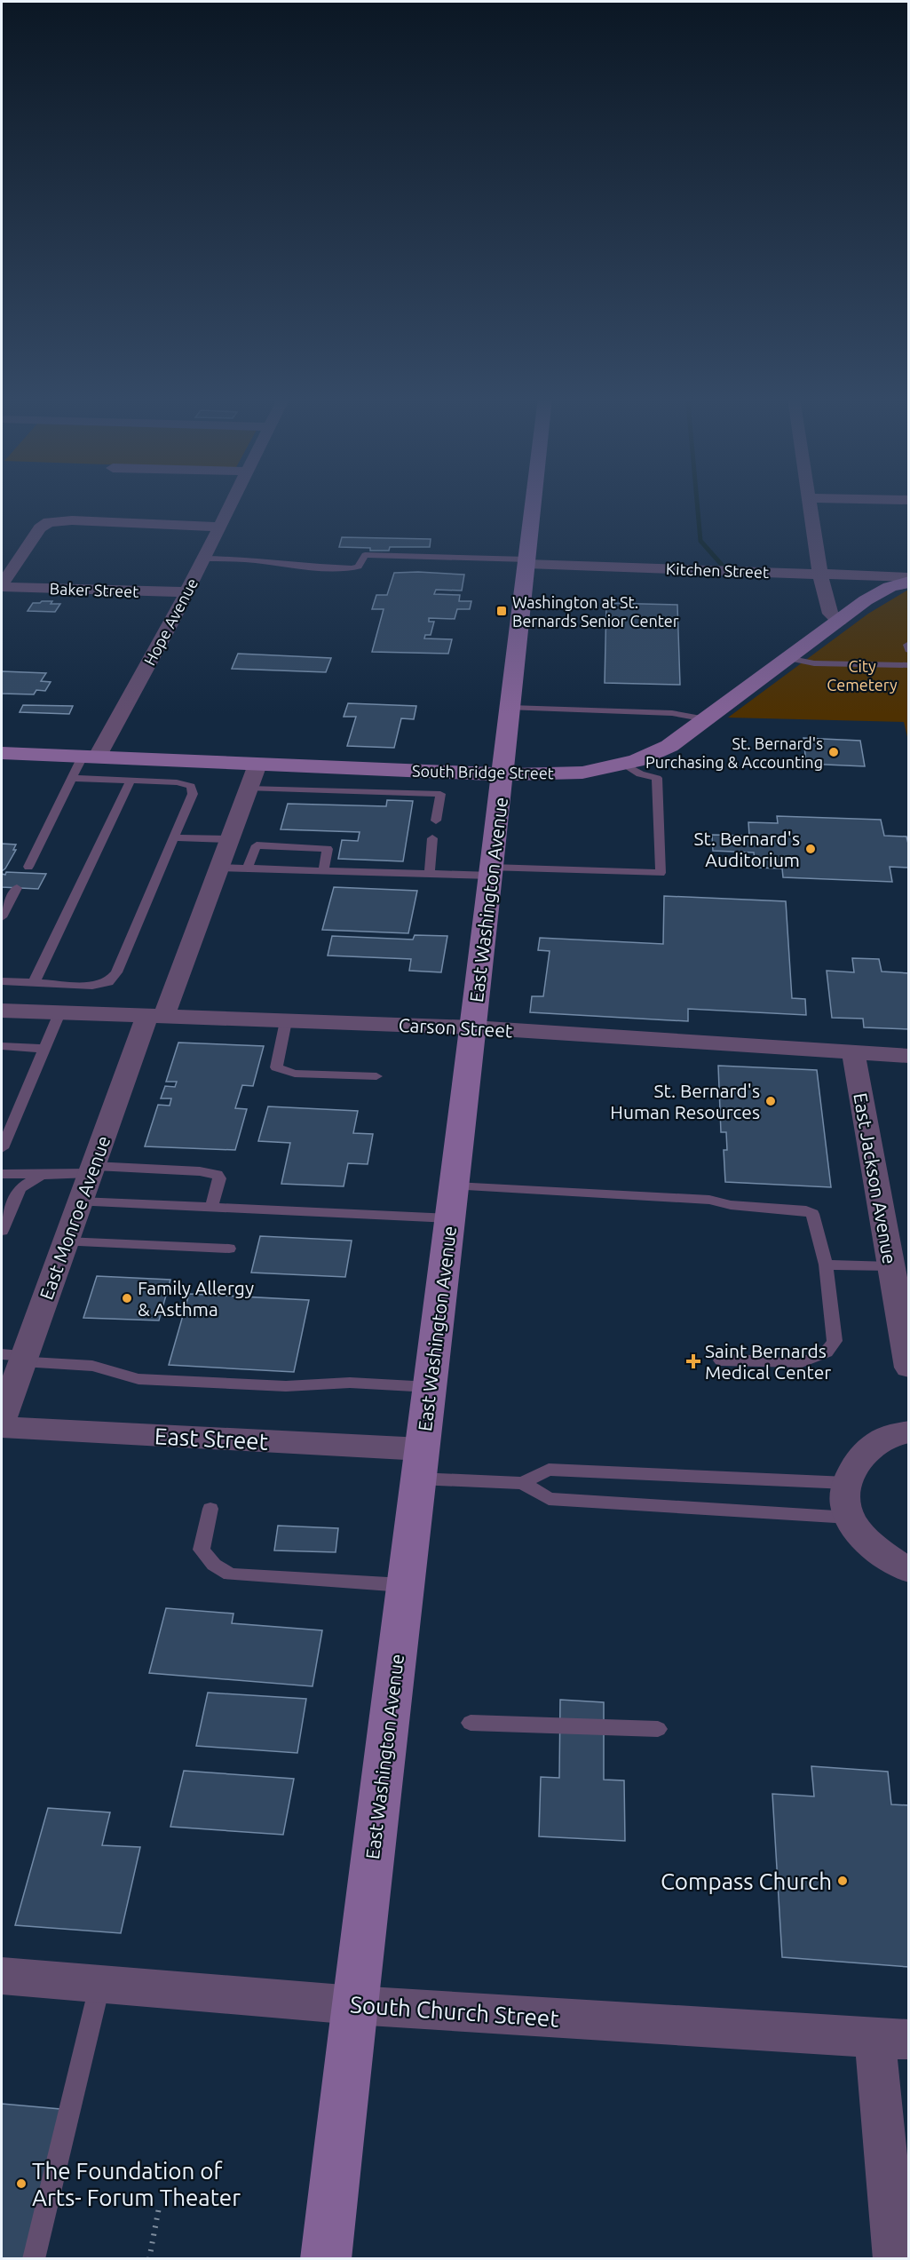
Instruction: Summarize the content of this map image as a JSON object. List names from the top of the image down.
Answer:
{
  "streets": {
    "street": [
      "Kitchen Street",
      "Baker Street",
      "Hope Avenue",
      "South Bridge Street",
      "East Washington Avenue",
      "Carson Street",
      "East Jackson Avenue",
      "East Monroe Avenue",
      "East Street",
      "South Church Street"
    ]
  },
  "crossings": [
    ["Kitchen Street", "East Washington Avenue"],
    ["Baker Street", "Hope Avenue"],
    ["Hope Avenue", "South Bridge Street"],
    ["South Bridge Street", "East Washington Avenue"],
    ["South Bridge Street", "East Monroe Avenue"],
    ["East Washington Avenue", "Carson Street"],
    ["East Washington Avenue", "East Street"],
    ["East Washington Avenue", "South Church Street"],
    ["Carson Street", "East Jackson Avenue"],
    ["Carson Street", "East Monroe Avenue"]
  ],
  "parks": ["City Cemetery"],
  "places": {
    "transit": ["Washington at St. Bernards Senior Center"],
    "other": [
      "St. Bernard's Purchasing & Accounting",
      "St. Bernard's Auditorium",
      "St. Bernard's Human Resources",
      "Family Allergy & Asthma",
      "Compass Church",
      "The Foundation of Arts- Forum Theater"
    ],
    "health": ["Saint Bernards Medical Center"]
  }
}
